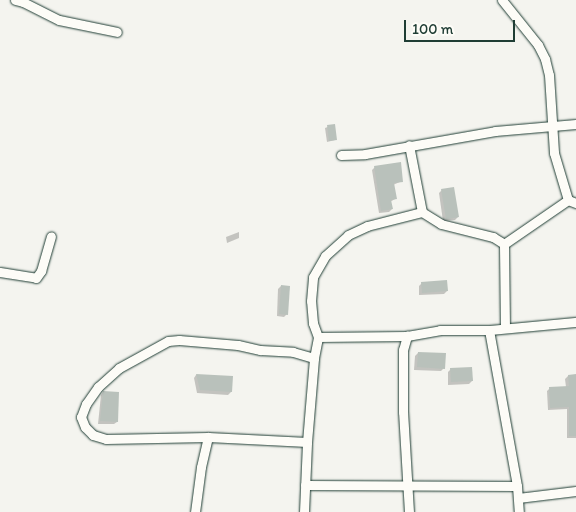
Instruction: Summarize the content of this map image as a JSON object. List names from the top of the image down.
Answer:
{
  "scale_bar": "100 m"
}
